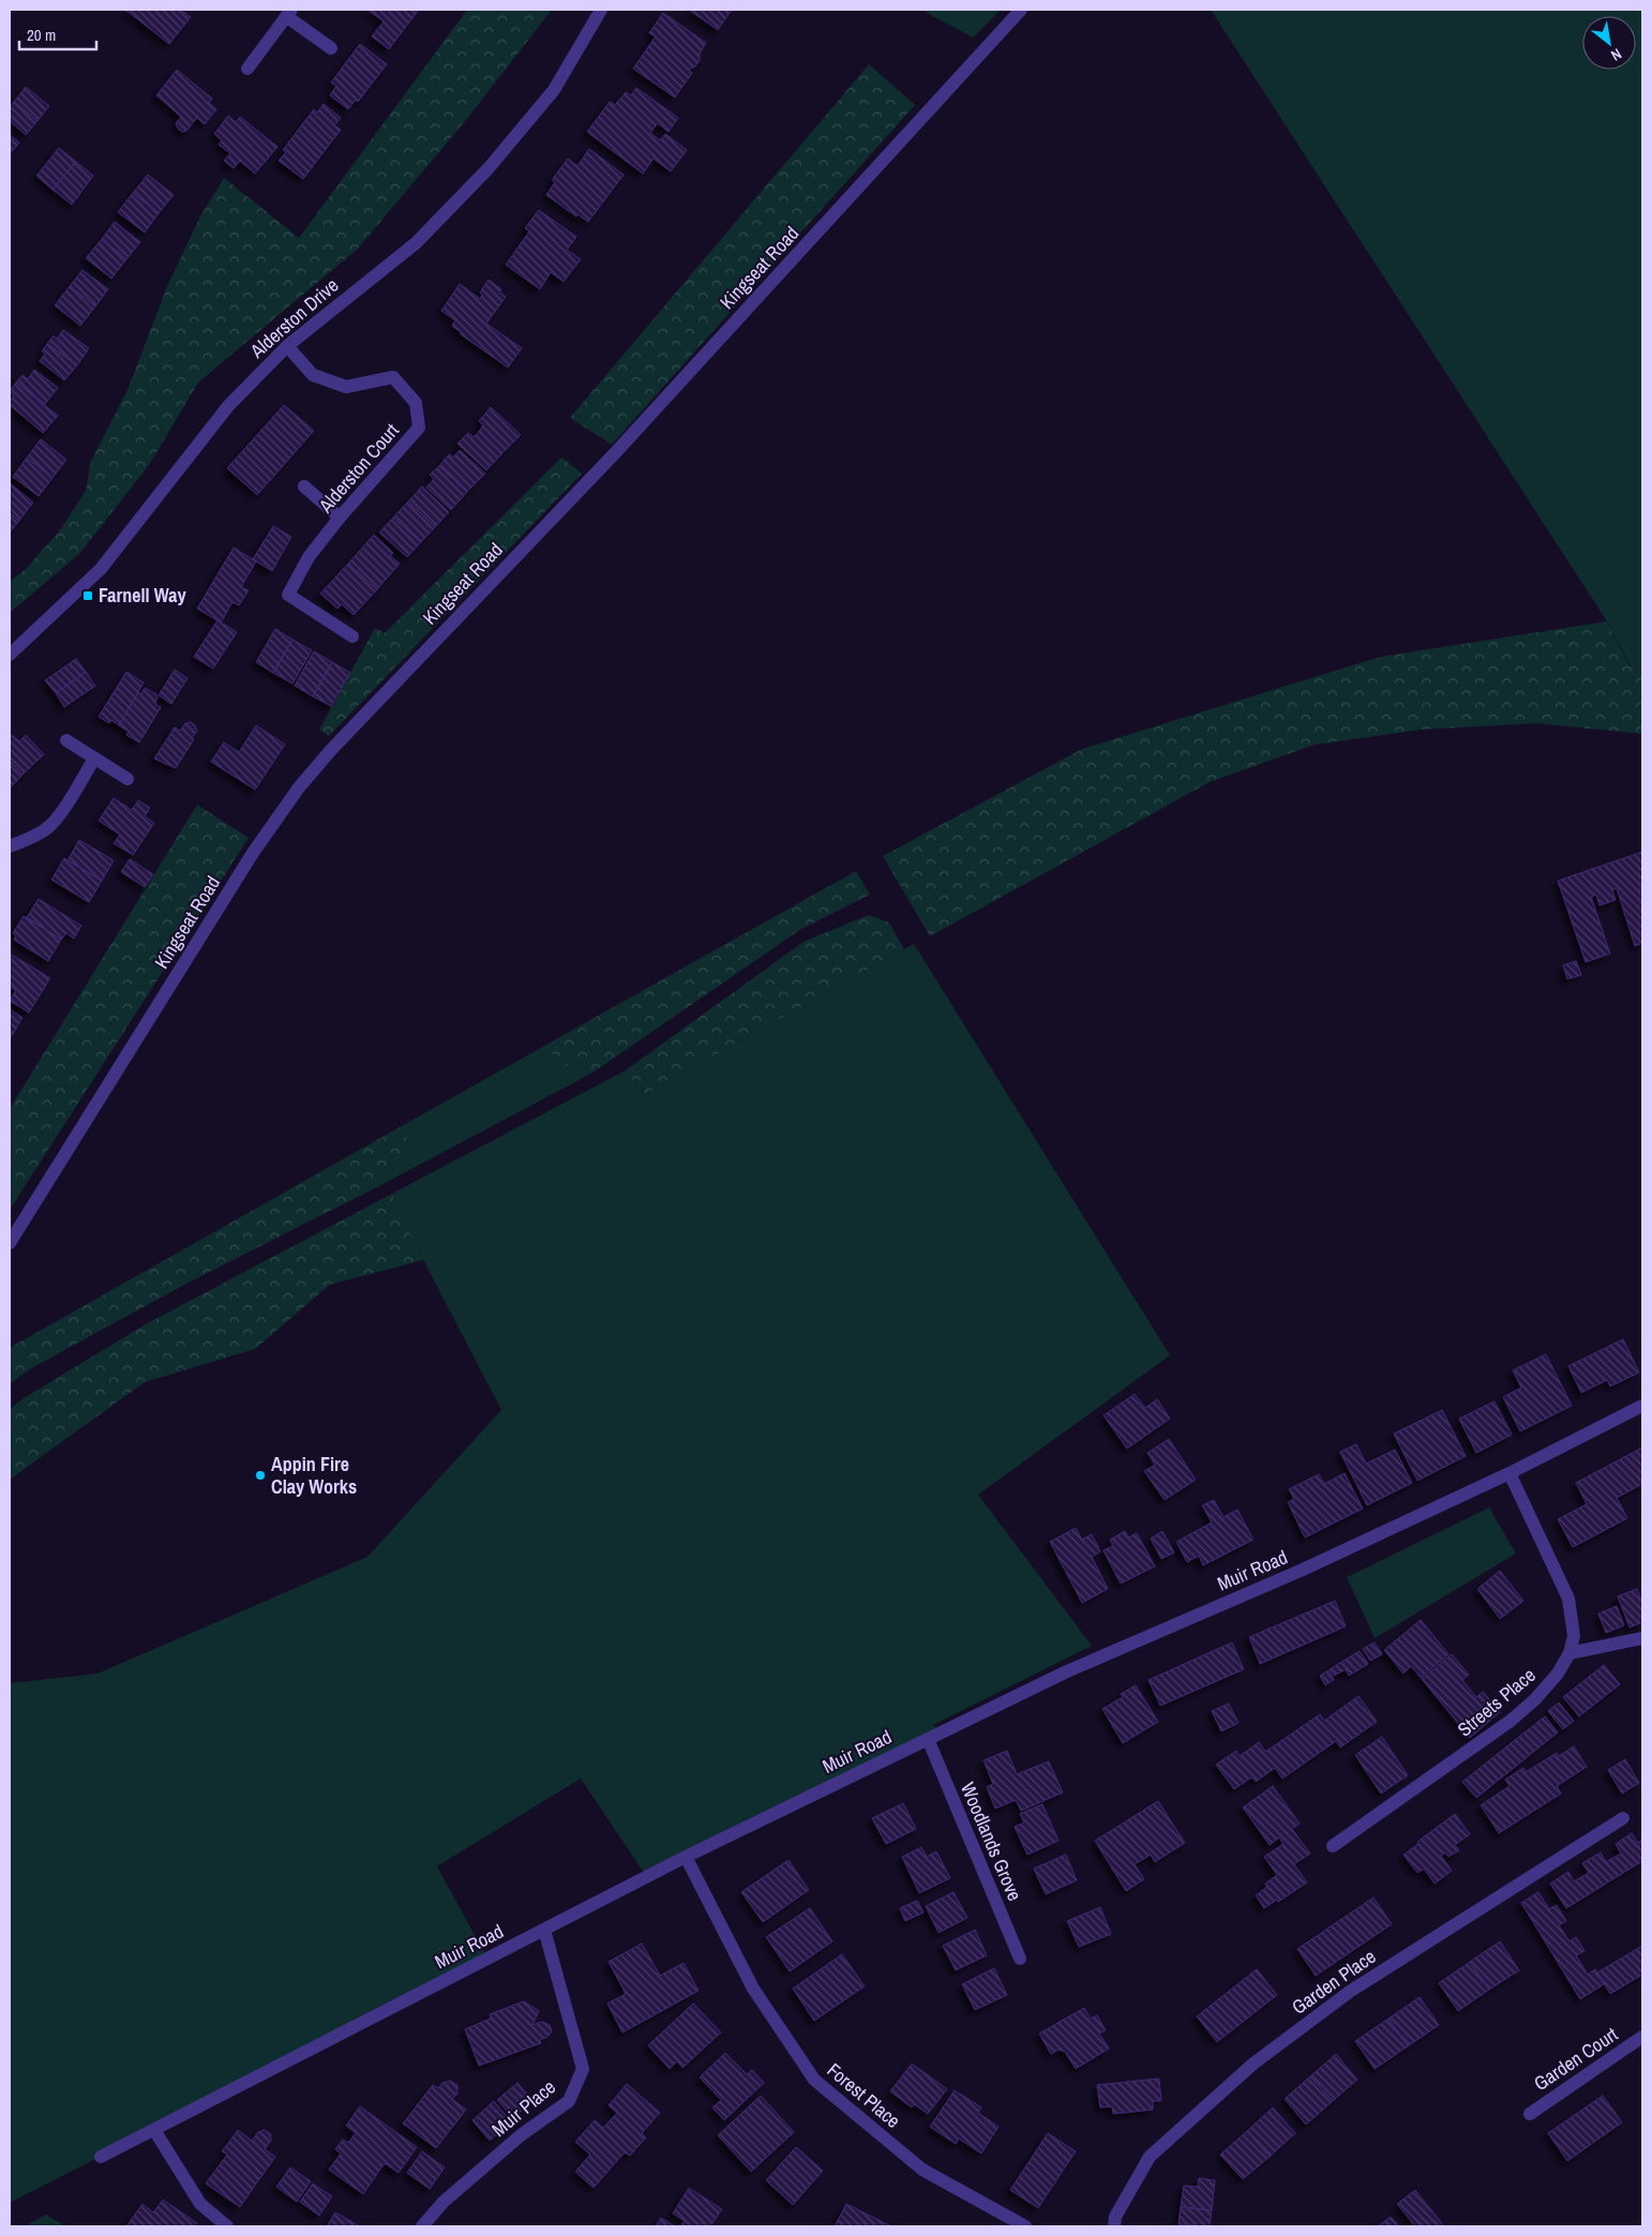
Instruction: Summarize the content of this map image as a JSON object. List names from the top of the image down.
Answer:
{
  "streets": {
    "street": [
      "Kingseat Road",
      "Alderston Drive",
      "Alderston Court",
      "Muir Road",
      "Streets Place",
      "Woodlands Grove",
      "Garden Place",
      "Garden Court",
      "Forest Place",
      "Muir Place"
    ]
  },
  "crossings": [
    ["Alderston Drive", "Alderston Court"],
    ["Muir Road", "Streets Place"],
    ["Muir Road", "Woodlands Grove"],
    ["Muir Road", "Forest Place"],
    ["Muir Road", "Muir Place"]
  ],
  "places": {
    "transit": ["Farnell Way"],
    "other": ["Appin Fire Clay Works"]
  },
  "scale_bar": "20 m",
  "north": "bottom right"
}
